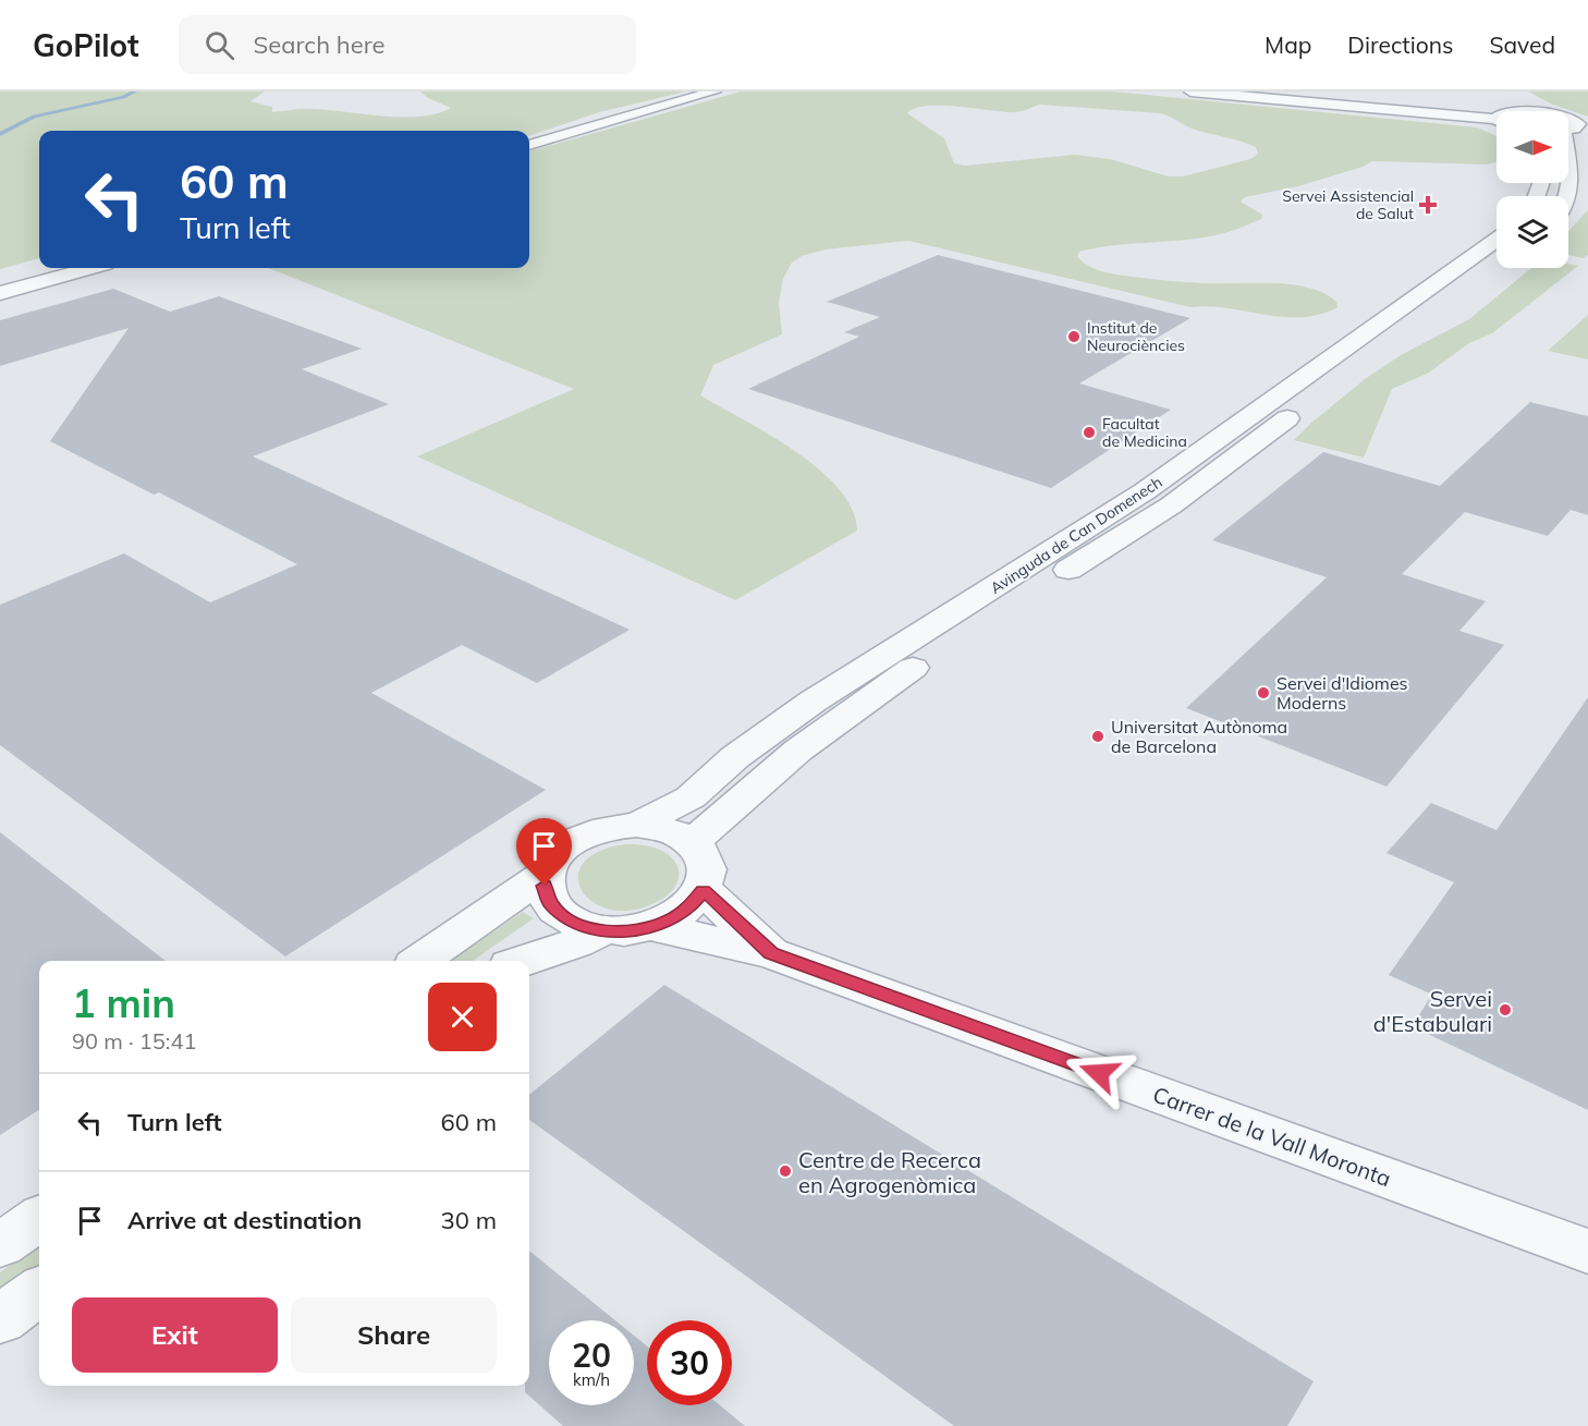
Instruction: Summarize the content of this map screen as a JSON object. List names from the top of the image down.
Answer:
{
  "streets": {
    "street": ["Avinguda de Can Domenech", "Carrer de la Vall Moronta"]
  },
  "crossings": [
    ["Avinguda de Can Domenech", "Carrer de la Vall Moronta"]
  ],
  "places": {
    "health": ["Servei Assistencial de Salut"],
    "other": [
      "Institut de Neurociències",
      "Facultat de Medicina",
      "Servei d'Idiomes Moderns",
      "Universitat Autònoma de Barcelona",
      "Servei d'Estabulari",
      "Centre de Recerca en Agrogenòmica"
    ]
  },
  "north": "right",
  "page": {
    "header": "GoPilot",
    "search": "Search here",
    "nav": ["Map", "Directions", "Saved"],
    "turn": ["60 m", "Turn left"],
    "heading": ["1 min", "90 m · 15:41"],
    "list": [
      {
        "name": "Turn left",
        "value": "60 m"
      },
      {
        "name": "Arrive at destination",
        "value": "30 m"
      }
    ],
    "buttons": ["Exit", "Share"],
    "speed": "20 km/h",
    "limit": "30"
  }
}
